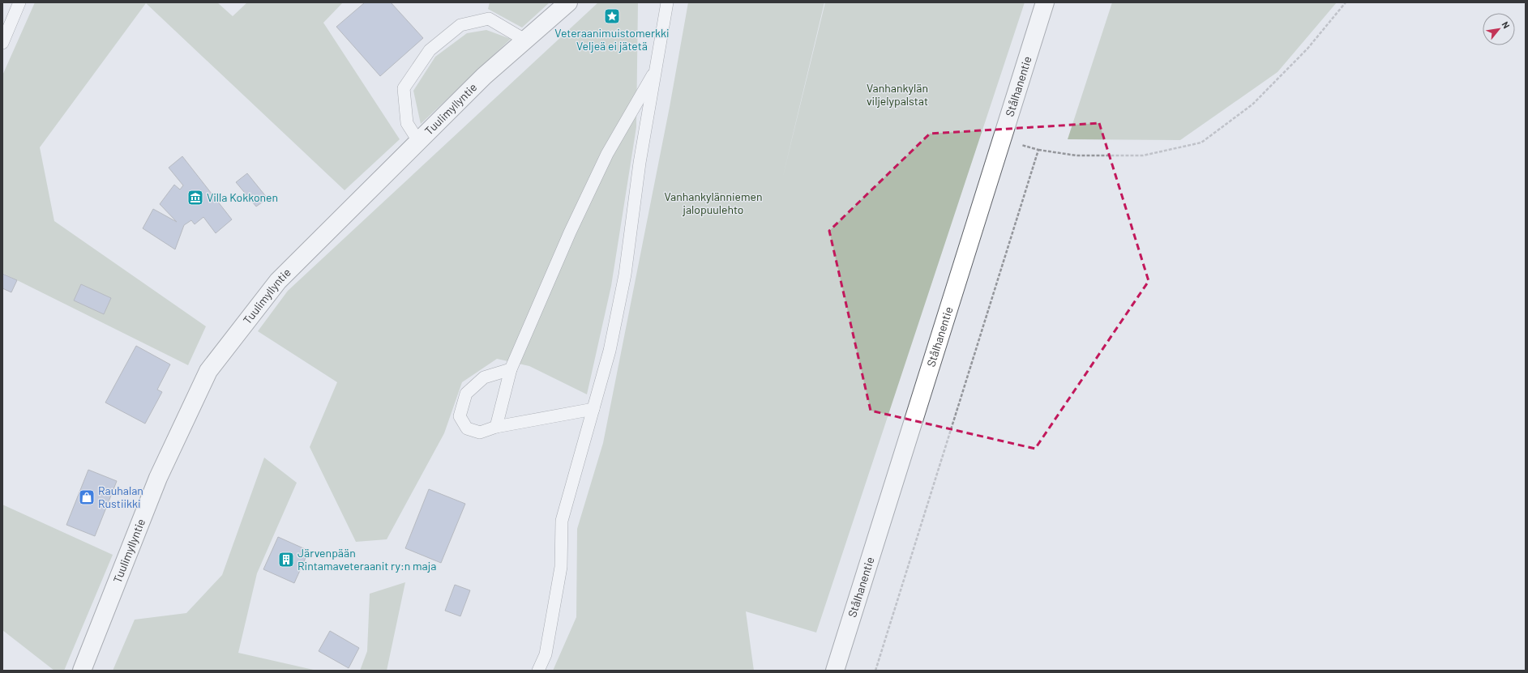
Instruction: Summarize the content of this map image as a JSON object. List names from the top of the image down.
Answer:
{
  "streets": {
    "street": ["Stålhanentie", "Tuulimyllyntie"]
  },
  "parks": ["Vanhankylän viljelypalstat", "Vanhankylänniemen jalopuulehto"],
  "places": {
    "place": ["Veteraanimuistomerkki Veljeä ei jätetä"],
    "museum": ["Villa Kokkonen"],
    "shop": ["Rauhalan Rustiikki"],
    "building": ["Järvenpään Rintamaveteraanit ry:n maja"]
  },
  "north": "top right"
}
